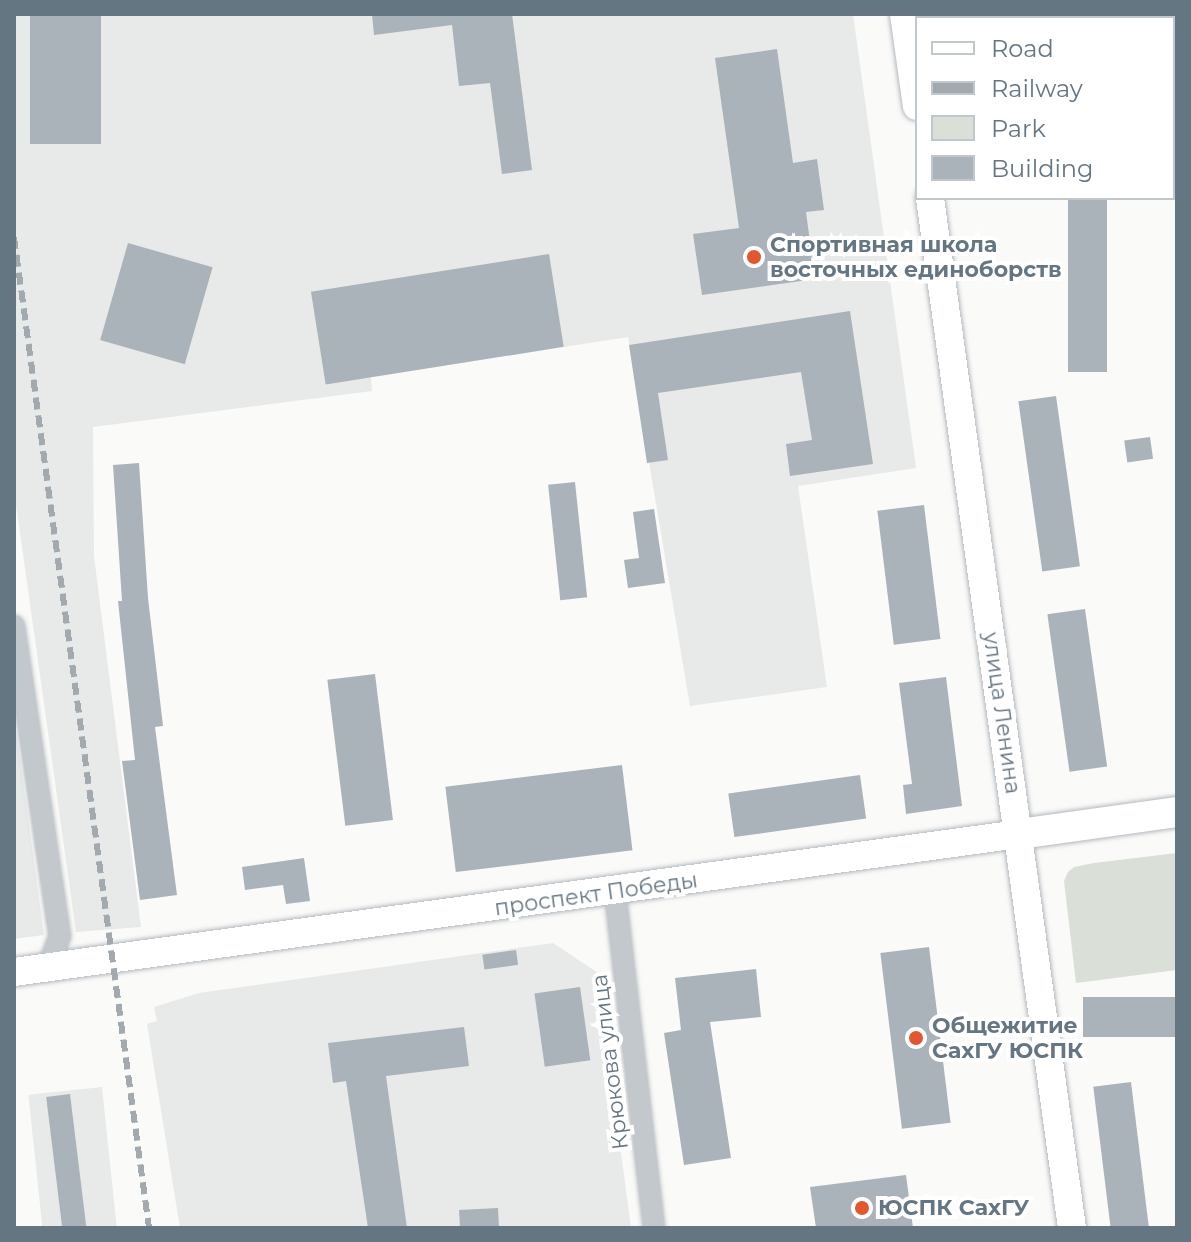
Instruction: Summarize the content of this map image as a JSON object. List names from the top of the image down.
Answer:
{
  "streets": {
    "main road": ["улица Ленина", "проспект Победы"],
    "street": ["Крюкова улица"]
  },
  "crossings": [
    ["улица Ленина", "проспект Победы"],
    ["проспект Победы", "Крюкова улица"]
  ],
  "places": ["Спортивная школа восточных единоборств", "Общежитие СахГУ ЮСПК", "ЮСПК СахГУ"],
  "legend": [
    "Road",
    "Railway",
    "Park",
    "Building"
  ]
}
